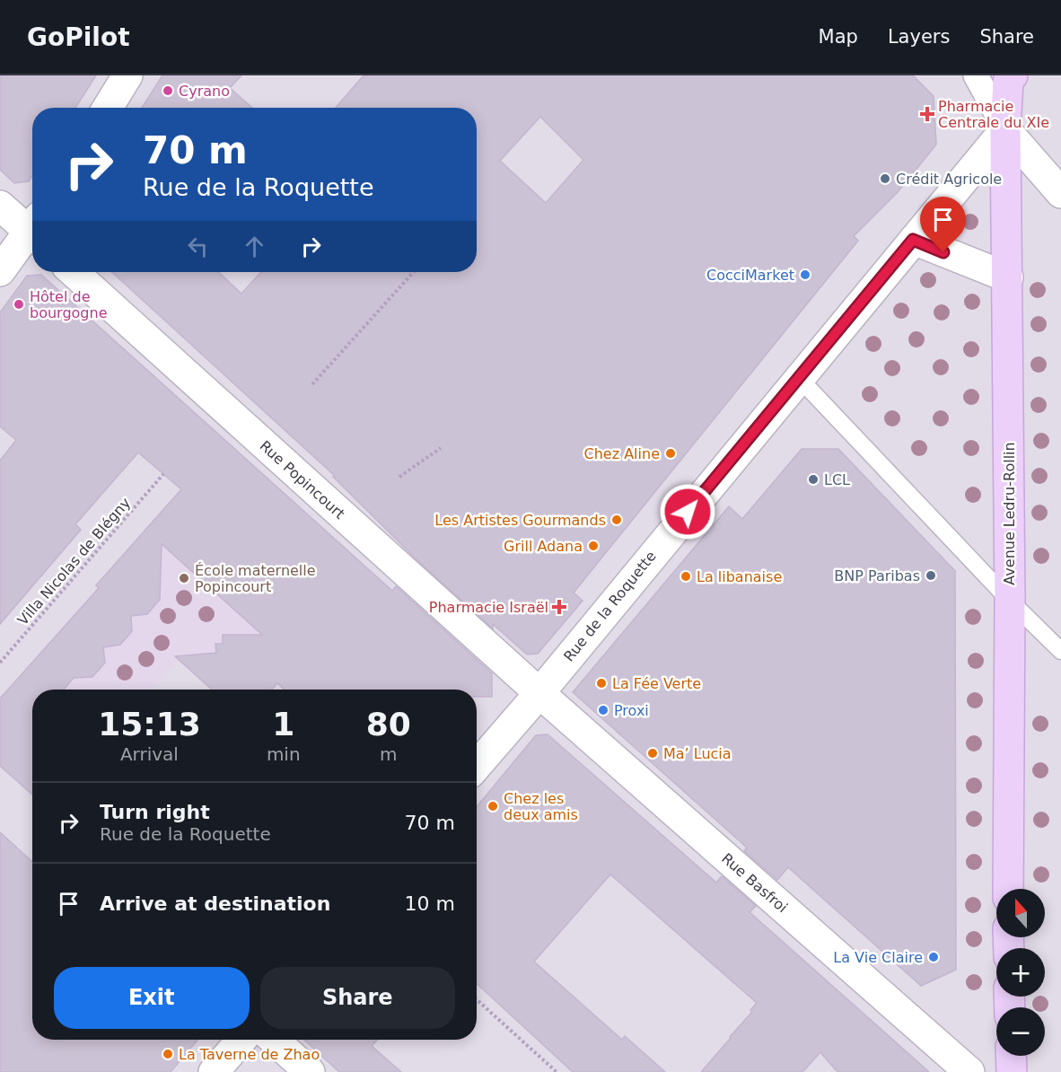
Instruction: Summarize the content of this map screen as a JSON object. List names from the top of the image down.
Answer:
{
  "streets": {
    "main road": ["Avenue Ledru-Rollin"],
    "street": ["Rue Popincourt", "Rue de la Roquette", "Rue Basfroi"],
    "path": ["Villa Nicolas de Blégny"]
  },
  "crossings": [
    ["Rue Popincourt", "Rue de la Roquette"],
    ["Rue Popincourt", "Rue Basfroi"],
    ["Avenue Ledru-Rollin", "Rue de la Roquette"],
    ["Rue de la Roquette", "Rue Basfroi"]
  ],
  "places": {
    "other": [
      "Cyrano",
      "Crédit Agricole",
      "CocciMarket",
      "Hôtel de bourgogne",
      "Chez Aline",
      "LCL",
      "Les Artistes Gourmands",
      "Grill Adana",
      "BNP Paribas",
      "La libanaise",
      "École maternelle Popincourt",
      "La Fée Verte",
      "Proxi",
      "Ma’ Lucia",
      "Chez les deux amis",
      "La Vie Claire",
      "La Taverne de Zhao"
    ],
    "health": ["Pharmacie Centrale du XIe", "Pharmacie Israël"]
  },
  "north": "top",
  "page": {
    "header": "GoPilot",
    "nav": ["Map", "Layers", "Share"],
    "turn": ["70 m", "Rue de la Roquette"],
    "eta": [
      "15:13",
      "Arrival",
      "1",
      "min",
      "80",
      "m"
    ],
    "list": [
      {
        "name": "Turn right",
        "note": "Rue de la Roquette",
        "value": "70 m"
      },
      {
        "name": "Arrive at destination",
        "value": "10 m"
      }
    ],
    "map_buttons": ["+", "−"],
    "buttons": ["Exit", "Share"]
  }
}
